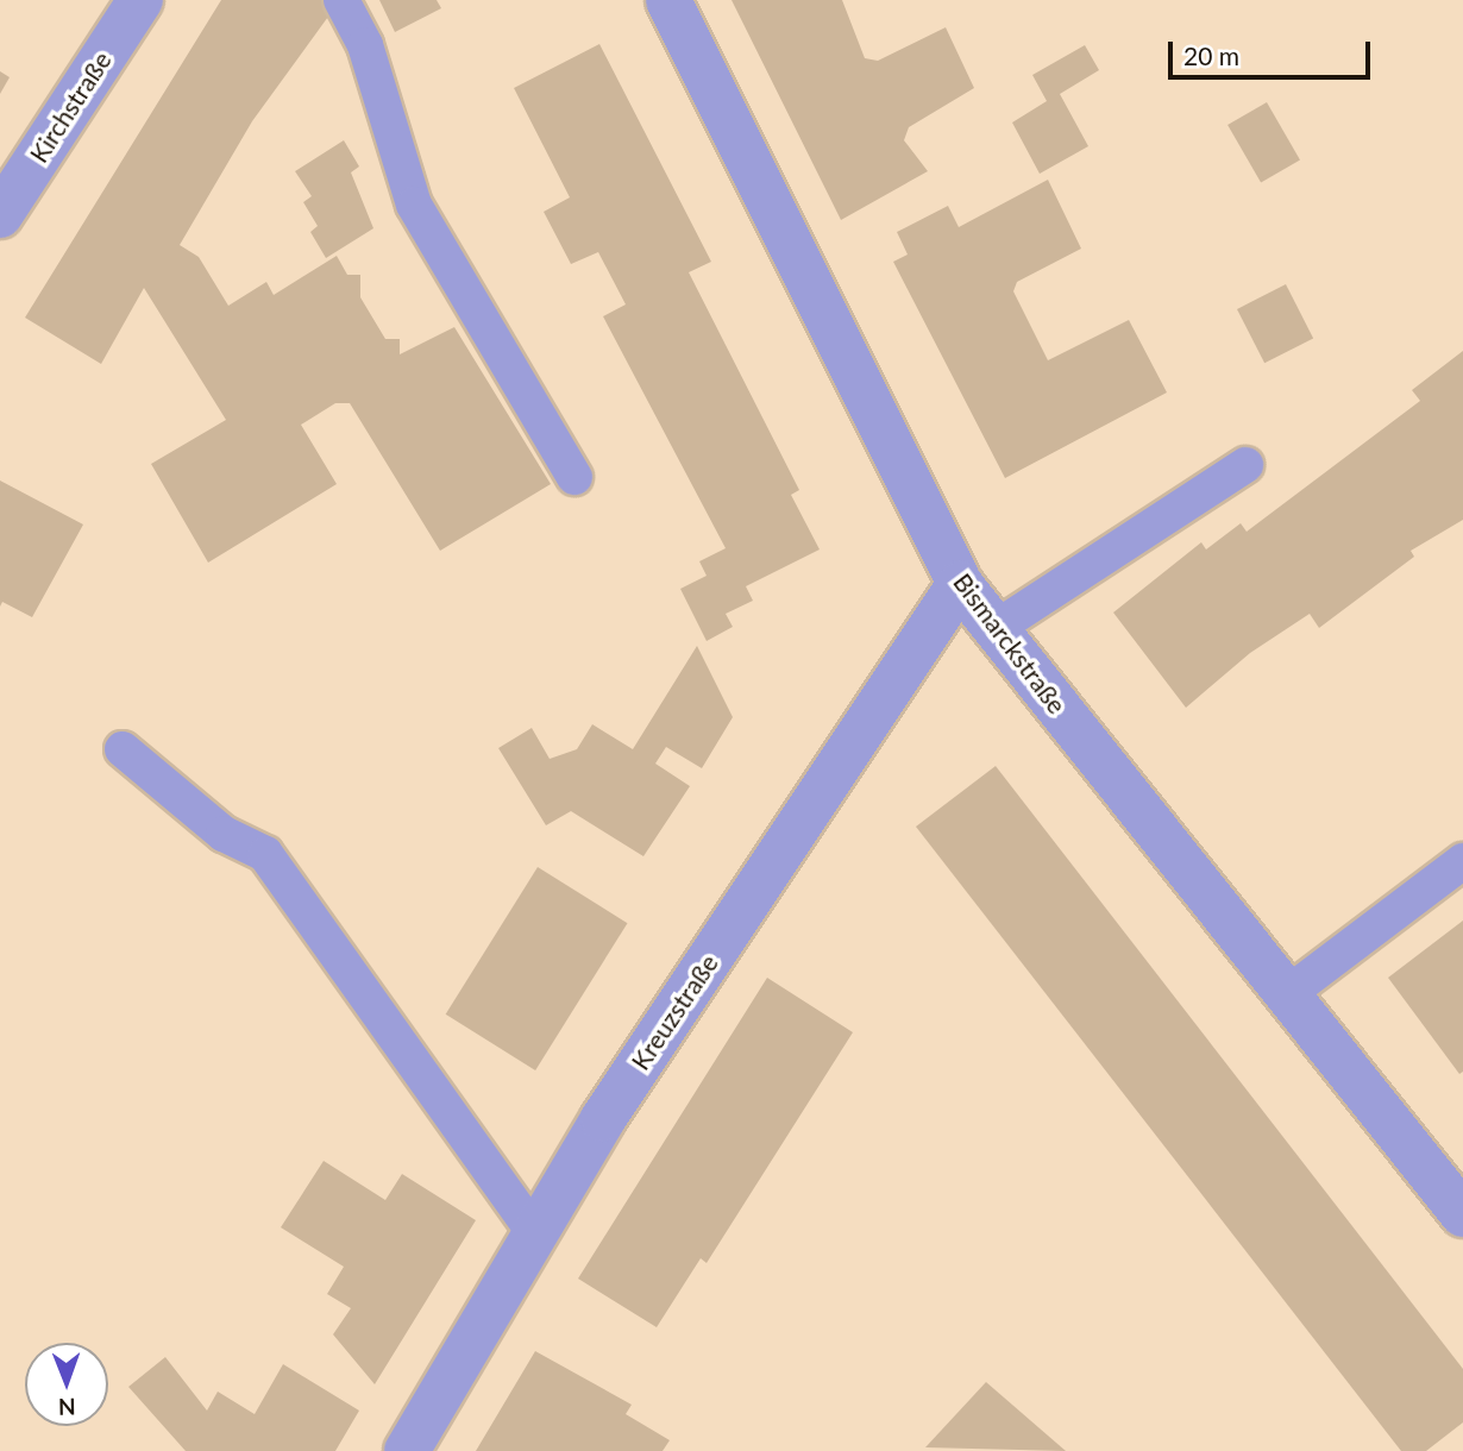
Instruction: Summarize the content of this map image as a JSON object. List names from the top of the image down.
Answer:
{
  "streets": {
    "street": ["Kirchstraße", "Bismarckstraße", "Kreuzstraße"]
  },
  "crossings": [
    ["Bismarckstraße", "Kreuzstraße"]
  ],
  "scale_bar": "20 m",
  "north": "bottom"
}
